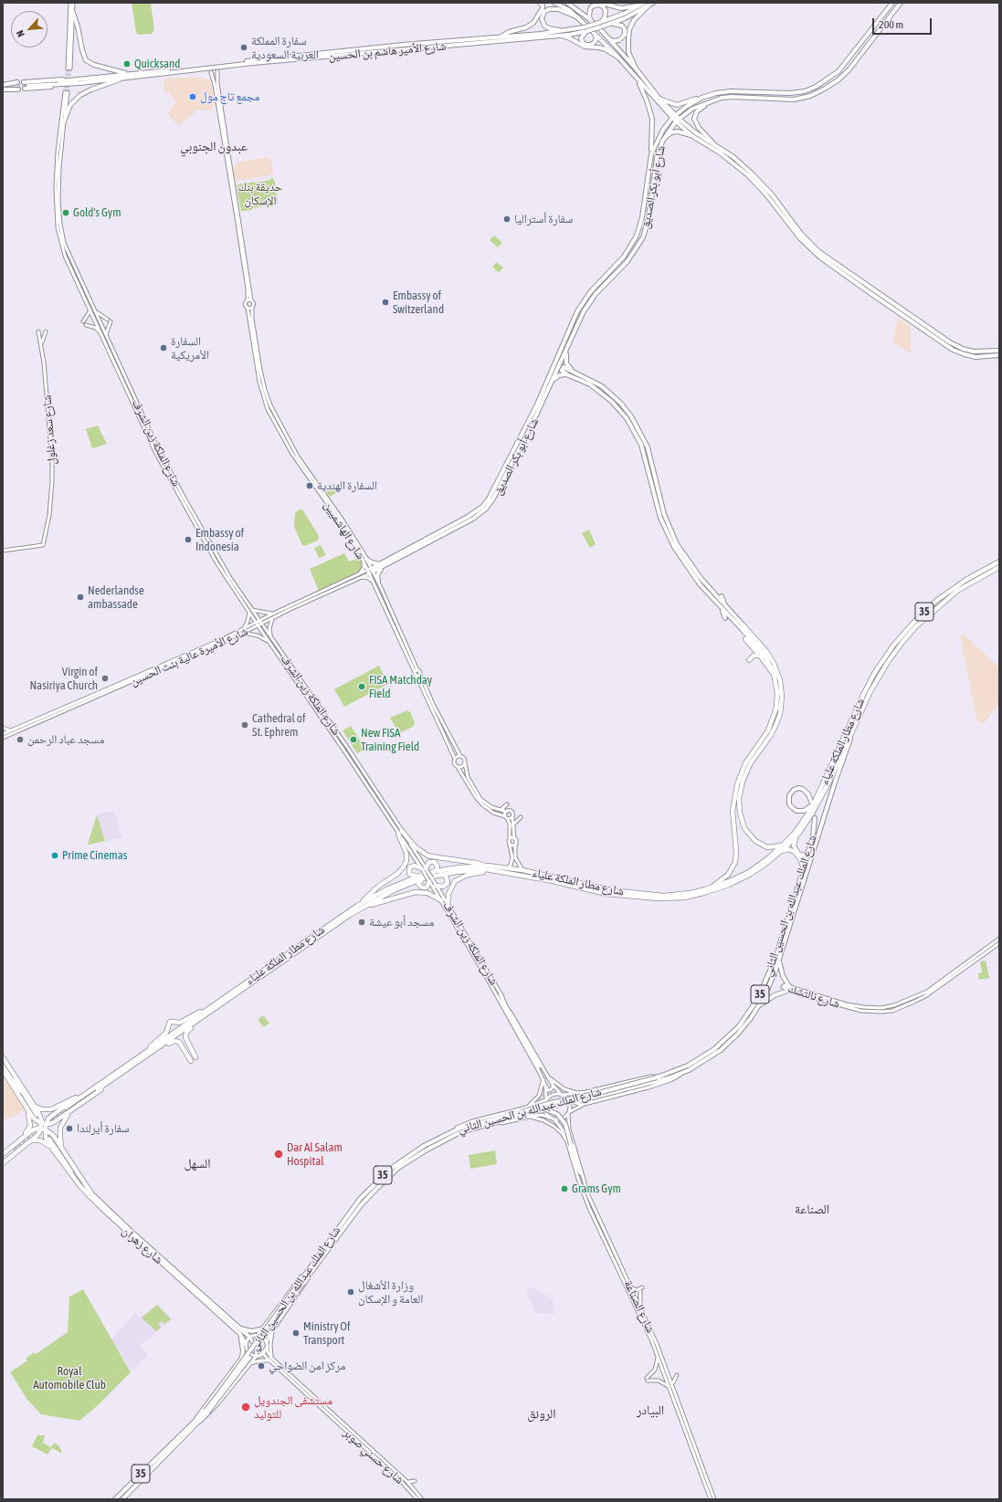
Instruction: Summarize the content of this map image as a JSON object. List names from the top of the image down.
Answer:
{
  "streets": {
    "highway": ["35", "شارع مطار الملكة علياء"],
    "main road": [
      "شارع الأمير هاشم بن الحسين",
      "شارع أبو بكر الصديق",
      "شارع سعد زغلول",
      "شارع الملكة زين الشرف",
      "شارع الهاشميين",
      "شارع الأميرة عالية بنت الحسين",
      "شارع الملك عبدالله بن الحسين الثاني",
      "شارع نالتشك",
      "شارع زهران",
      "شارع الصناعة",
      "شارع حسني صوبر"
    ]
  },
  "crossings": [
    ["شارع أبو بكر الصديق", "شارع الهاشميين"],
    ["شارع أبو بكر الصديق", "شارع الأميرة عالية بنت الحسين"],
    ["شارع الملكة زين الشرف", "شارع الأميرة عالية بنت الحسين"],
    ["شارع الملكة زين الشرف", "شارع الصناعة"],
    ["شارع الهاشميين", "شارع الأميرة عالية بنت الحسين"],
    ["شارع مطار الملكة علياء", "شارع الملك عبدالله بن الحسين الثاني"]
  ],
  "districts": [
    "عبدون الجنوبي",
    "السهل",
    "الصناعة",
    "البيادر",
    "الرونق"
  ],
  "parks": ["حديقة بنك الإسكان", "Royal Automobile Club"],
  "places": [
    "سفارة المملكة العربية السعودية",
    "Quicksand",
    "مجمع تاج مول",
    "Gold's Gym",
    "سفارة أستراليا",
    "Embassy of Switzerland",
    "السفارة الأمريكية",
    "السفارة الهندية",
    "Embassy of Indonesia",
    "Nederlandse ambassade",
    "Virgin of Nasiriya Church",
    "FISA Matchday Field",
    "Cathedral of St. Ephrem",
    "مسجد عباد الرحمن",
    "New FISA Training Field",
    "Prime Cinemas",
    "مسجد أبو عيشة",
    "سفارة أيرلندا",
    "Dar Al Salam Hospital",
    "Grams Gym",
    "وزارة الأشغال العامة و الإسكان",
    "Ministry Of Transport",
    "مركز امن الضواحي",
    "مستشفى الجندويل للتوليد"
  ],
  "scale_bar": "200 m",
  "north": "bottom left"
}
